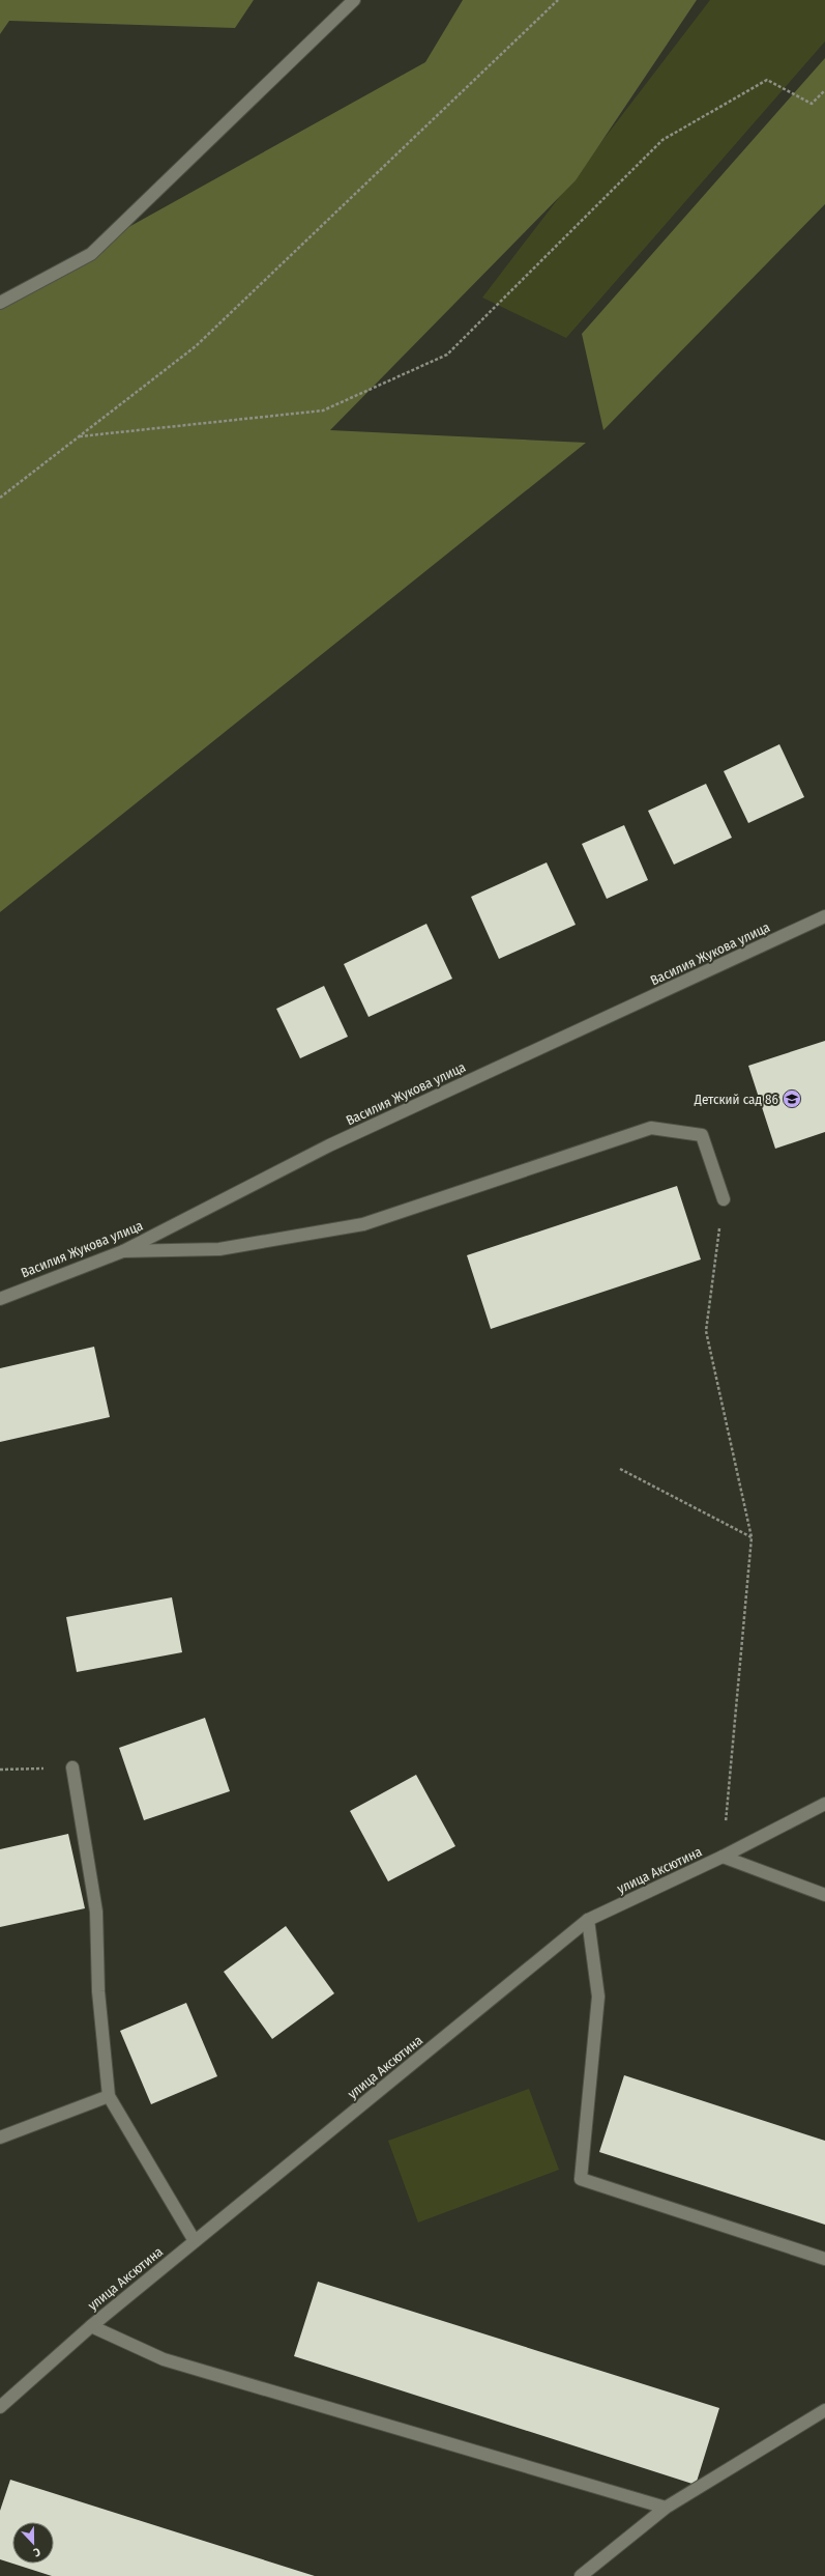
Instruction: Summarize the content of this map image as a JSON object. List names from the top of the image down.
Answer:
{
  "streets": {
    "street": ["Василия Жукова улица", "улица Аксютина"]
  },
  "places": {
    "school or university": ["Детский сад 86"]
  },
  "north": "bottom"
}
